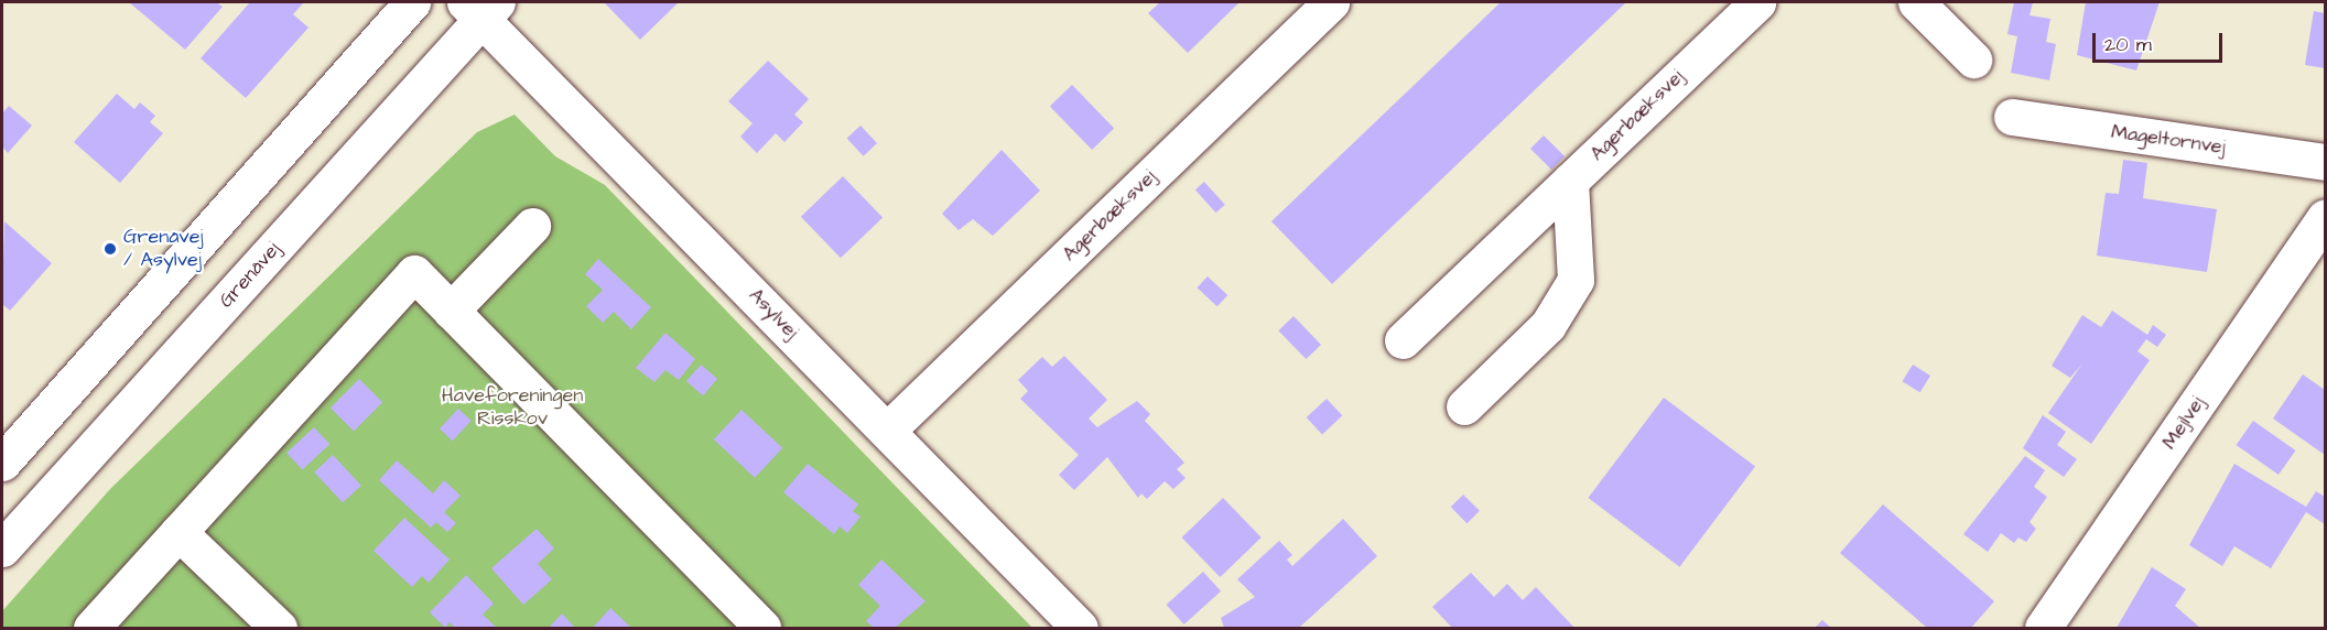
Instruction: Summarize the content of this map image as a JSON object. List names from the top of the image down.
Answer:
{
  "streets": {
    "street": [
      "Agerbæksvej",
      "Mageltornvej",
      "Grenåvej",
      "Asylvej",
      "Mejlvej"
    ]
  },
  "crossings": [
    ["Agerbæksvej", "Asylvej"],
    ["Grenåvej", "Asylvej"]
  ],
  "parks": ["Haveforeningen Risskov"],
  "places": ["Grenåvej / Asylvej"],
  "scale_bar": "20 m"
}
